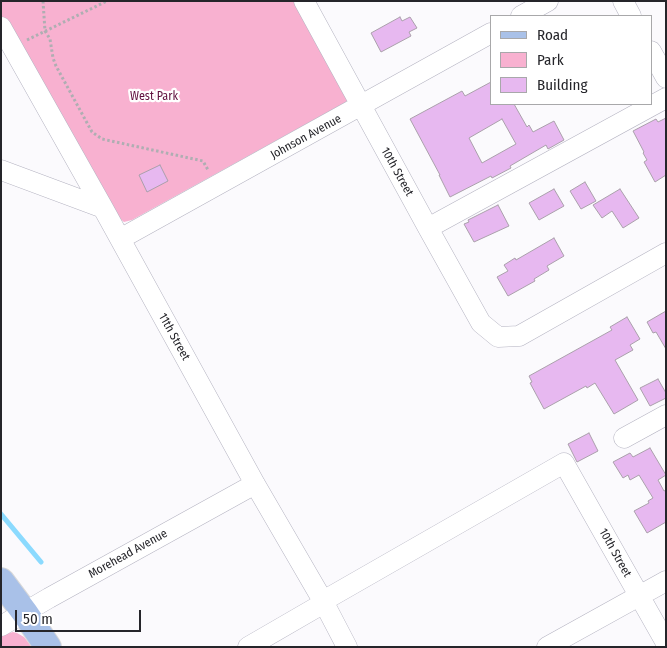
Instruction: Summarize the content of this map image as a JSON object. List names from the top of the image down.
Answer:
{
  "streets": {
    "street": [
      "Johnson Avenue",
      "10th Street",
      "11th Street",
      "Morehead Avenue"
    ]
  },
  "crossings": [
    ["Johnson Avenue", "10th Street"],
    ["Johnson Avenue", "11th Street"],
    ["10th Street", "11th Street"],
    ["11th Street", "Morehead Avenue"]
  ],
  "parks": ["West Park"],
  "legend": ["Road", "Park", "Building"],
  "scale_bar": "50 m"
}
